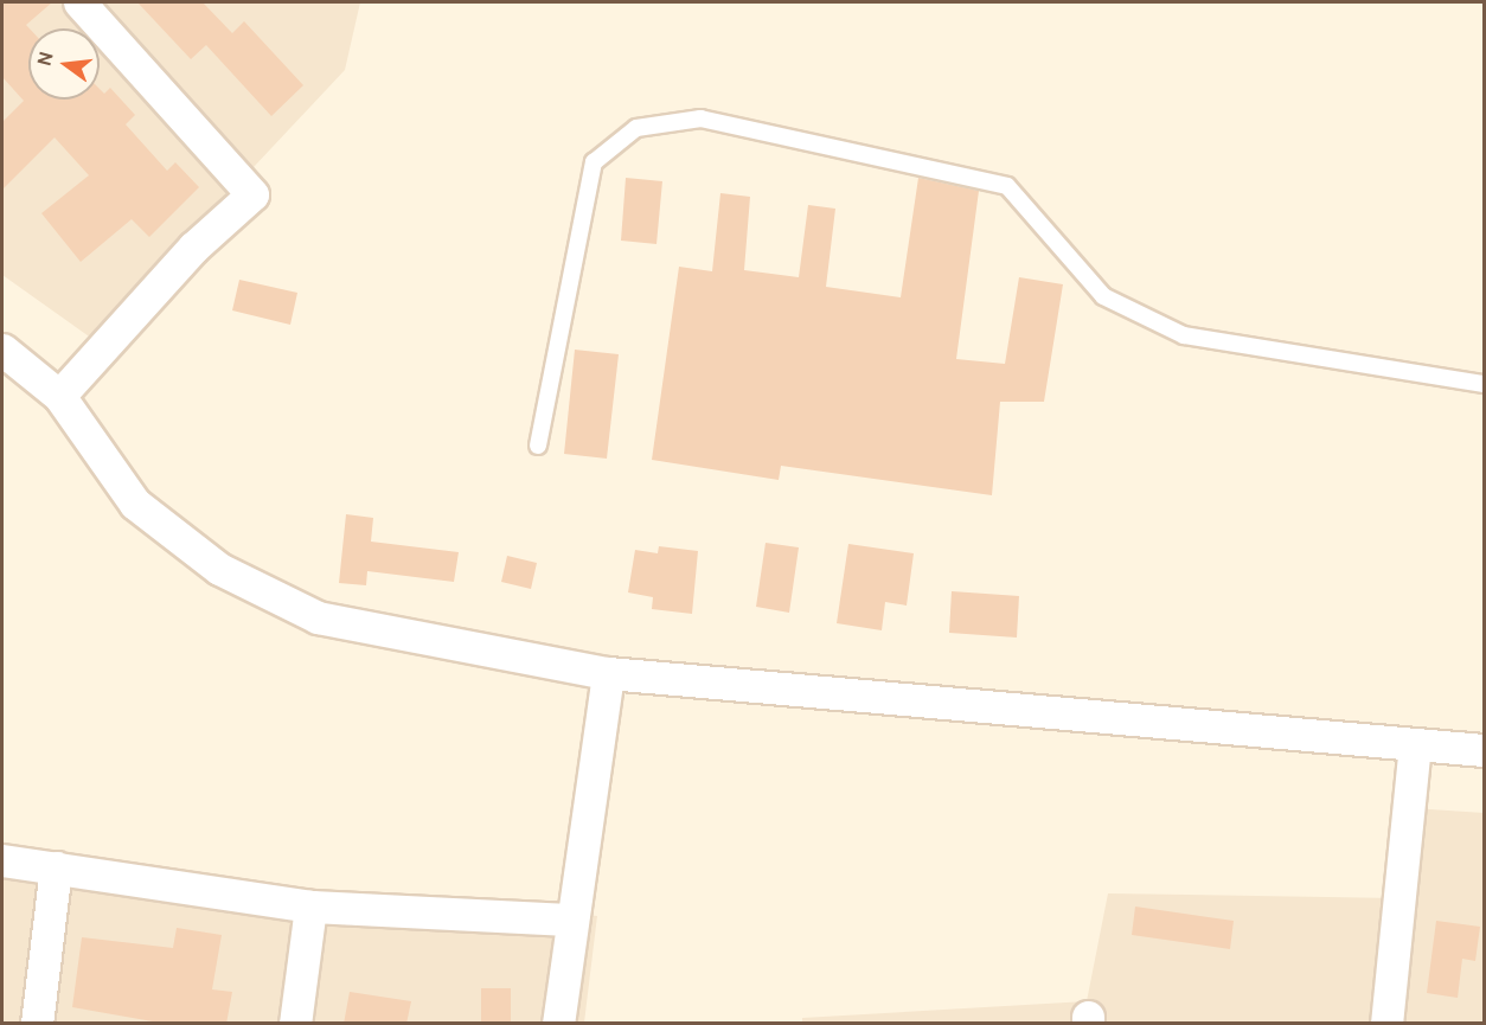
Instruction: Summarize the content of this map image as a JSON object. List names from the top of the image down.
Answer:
{
  "north": "left"
}
